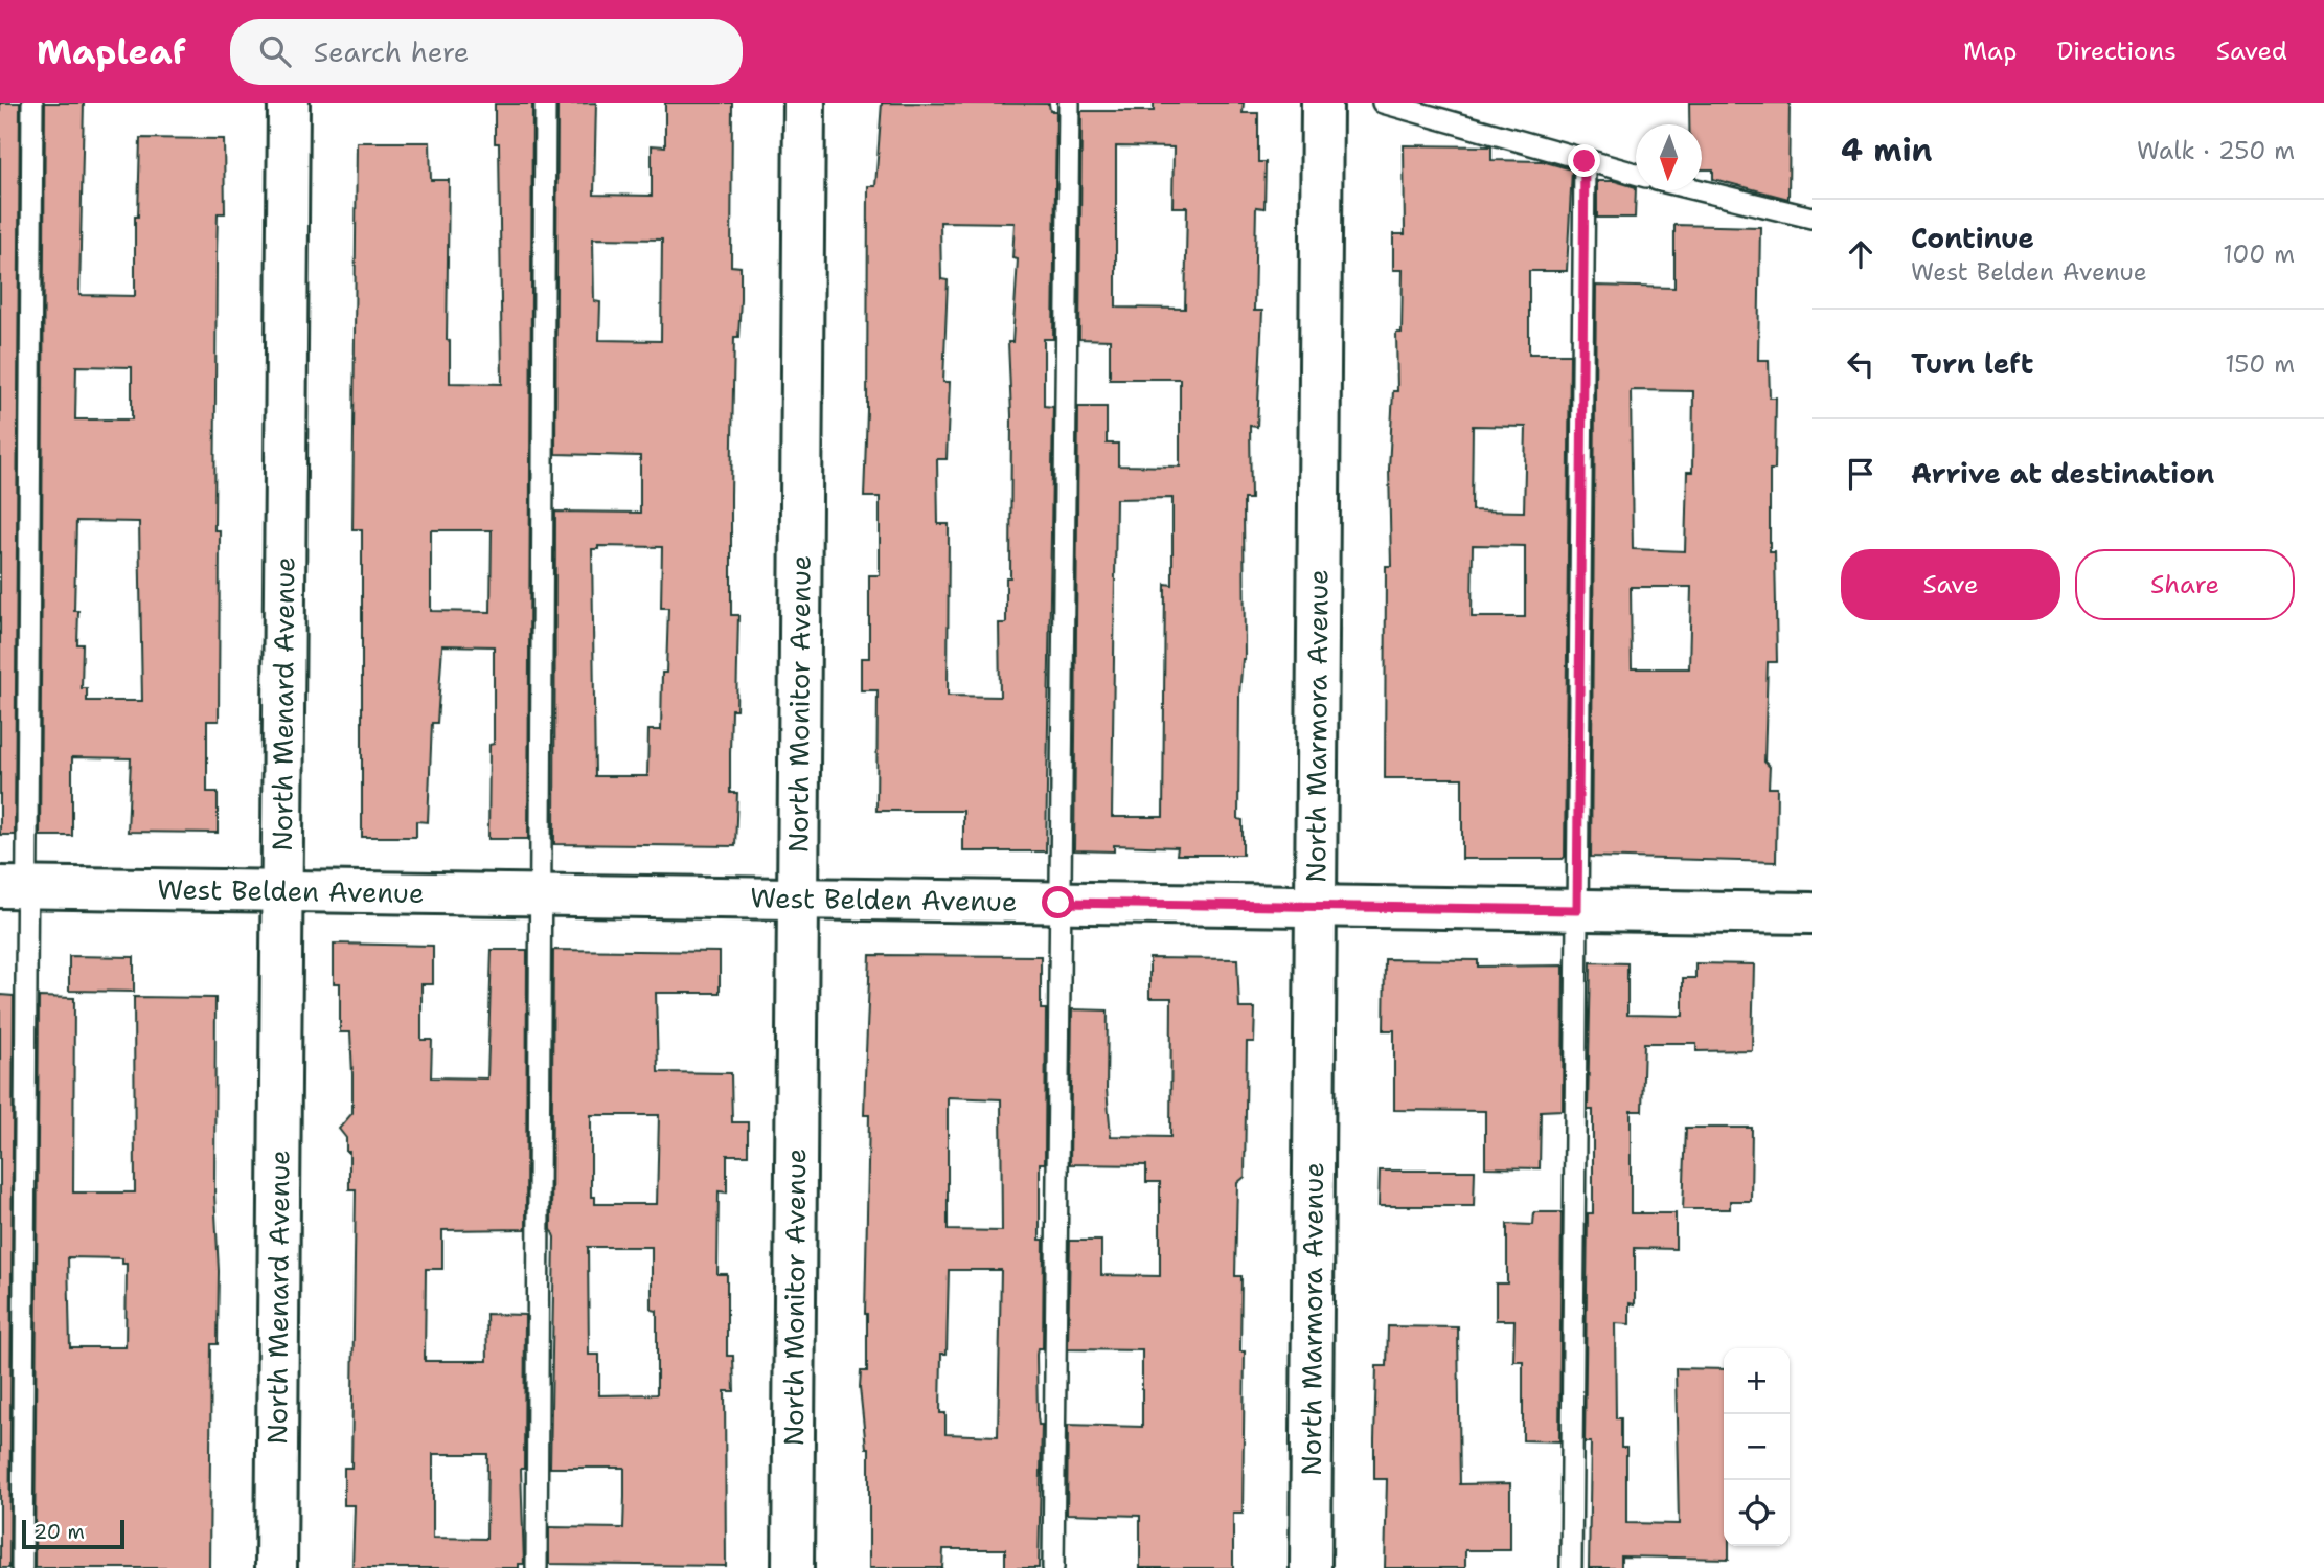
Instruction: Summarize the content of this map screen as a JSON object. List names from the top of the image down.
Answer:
{
  "streets": {
    "street": [
      "North Menard Avenue",
      "North Monitor Avenue",
      "North Marmora Avenue",
      "West Belden Avenue"
    ]
  },
  "crossings": [
    ["North Menard Avenue", "West Belden Avenue"],
    ["North Monitor Avenue", "West Belden Avenue"],
    ["North Marmora Avenue", "West Belden Avenue"]
  ],
  "scale_bar": "20 m",
  "north": "bottom",
  "page": {
    "header": "Mapleaf",
    "search": "Search here",
    "nav": ["Map", "Directions", "Saved"],
    "heading": ["4 min", "Walk · 250 m"],
    "list": [
      ["Continue", "West Belden Avenue", "100 m"],
      ["Turn left", "150 m"],
      "Arrive at destination"
    ],
    "buttons": ["Save", "Share"],
    "map_buttons": ["+", "−"],
    "scale": "20 m"
  }
}
